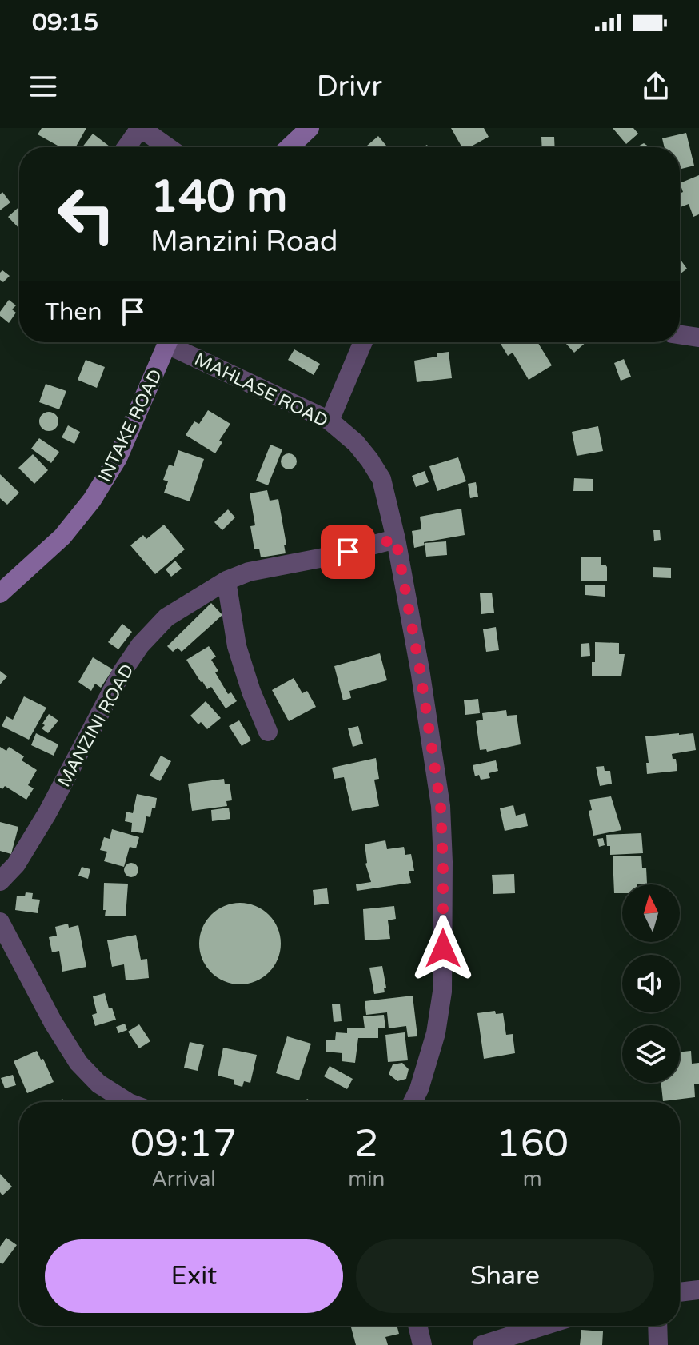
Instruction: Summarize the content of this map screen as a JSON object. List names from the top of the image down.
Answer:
{
  "streets": {
    "street": ["MAHLASE ROAD", "INTAKE ROAD", "MANZINI ROAD"]
  },
  "crossings": [
    ["MAHLASE ROAD", "MANZINI ROAD"]
  ],
  "north": "top",
  "page": {
    "status": "09:15",
    "header": "Drivr",
    "turn": ["140 m", "Manzini Road"],
    "then": "Then",
    "eta": [
      "09:17",
      "Arrival",
      "2",
      "min",
      "160",
      "m"
    ],
    "buttons": ["Exit", "Share"]
  }
}
